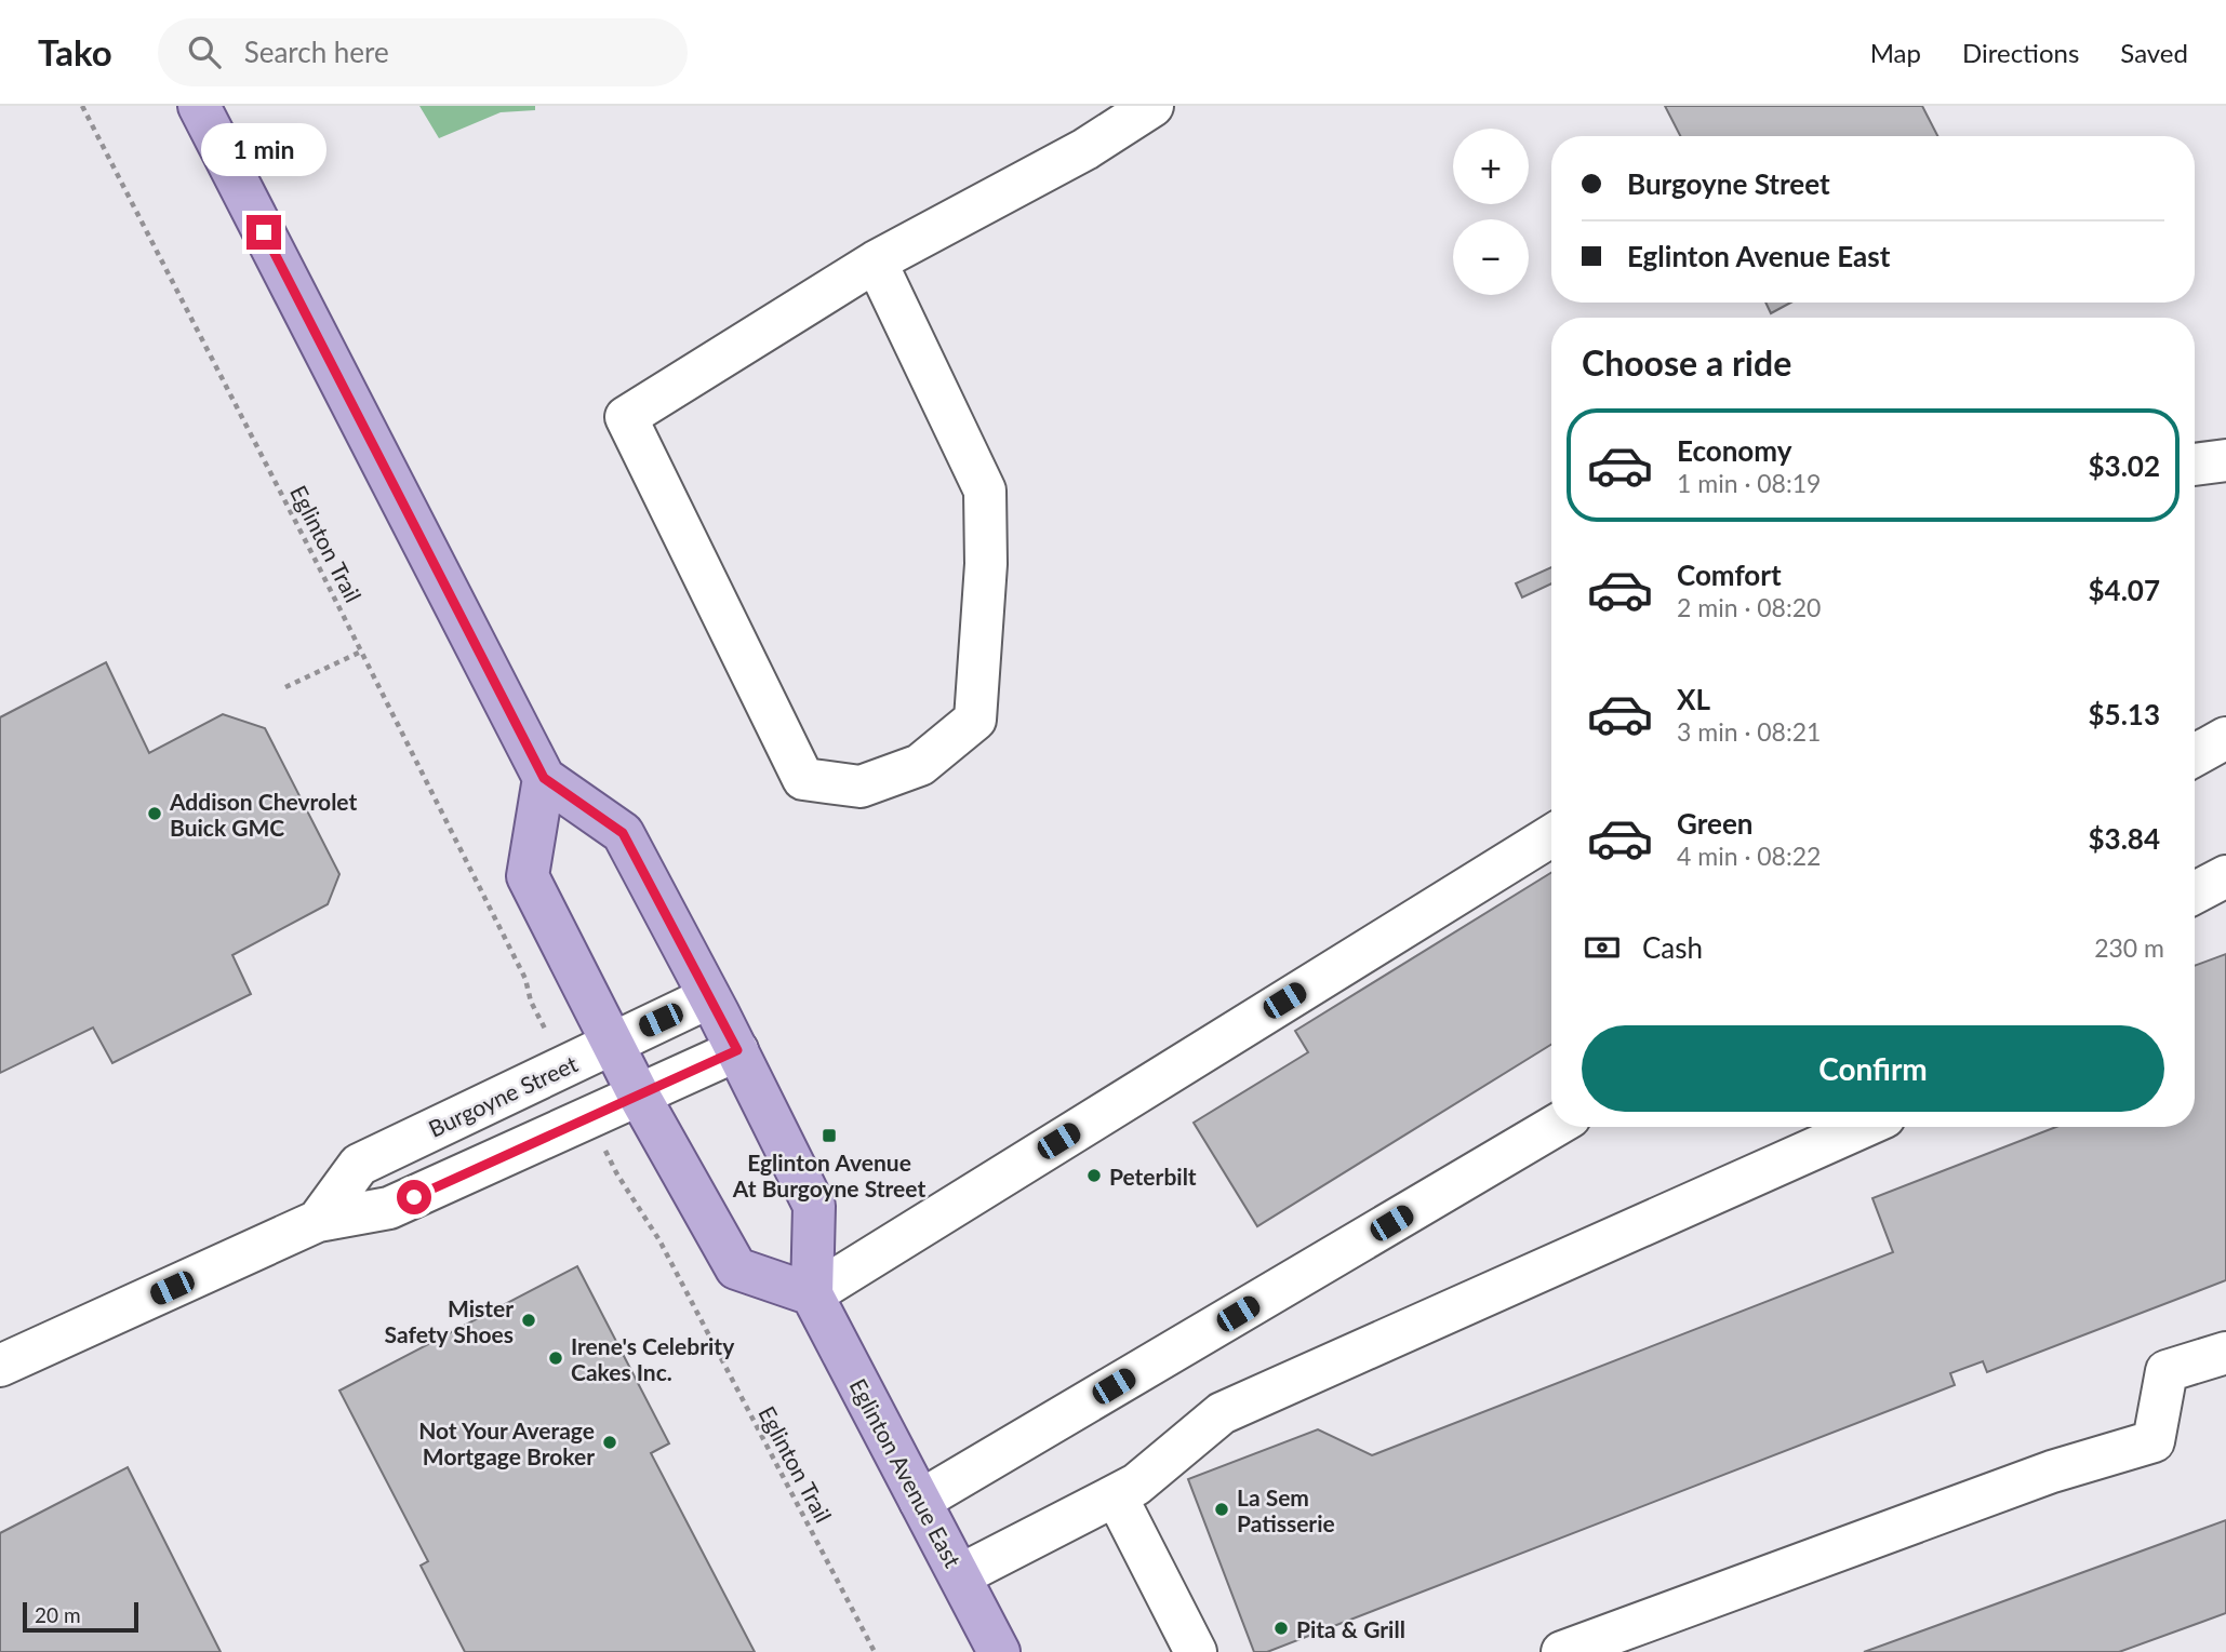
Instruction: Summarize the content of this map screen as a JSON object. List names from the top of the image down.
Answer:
{
  "streets": {
    "main road": ["Eglinton Avenue East"],
    "street": ["Burgoyne Street"],
    "path": ["Eglinton Trail"]
  },
  "crossings": [
    ["Burgoyne Street", "Eglinton Avenue East"]
  ],
  "places": {
    "other": [
      "Addison Chevrolet Buick GMC",
      "Peterbilt",
      "Mister Safety Shoes",
      "Irene's Celebrity Cakes Inc.",
      "Not Your Average Mortgage Broker",
      "La Sem Patisserie",
      "Pita & Grill"
    ],
    "transit": ["Eglinton Avenue At Burgoyne Street"]
  },
  "scale_bar": "20 m",
  "page": {
    "header": "Tako",
    "search": "Search here",
    "nav": ["Map", "Directions", "Saved"],
    "bubble": "1 min",
    "map_buttons": ["+", "−"],
    "banner": ["Burgoyne Street", "Eglinton Avenue East"],
    "heading": "Choose a ride",
    "list": [
      {
        "name": "Economy",
        "note": "1 min · 08:19",
        "value": "$3.02"
      },
      {
        "name": "Comfort",
        "note": "2 min · 08:20",
        "value": "$4.07"
      },
      {
        "name": "XL",
        "note": "3 min · 08:21",
        "value": "$5.13"
      },
      {
        "name": "Green",
        "note": "4 min · 08:22",
        "value": "$3.84"
      }
    ],
    "pay": ["Cash", "230 m"],
    "buttons": "Confirm",
    "scale": "20 m"
  }
}
